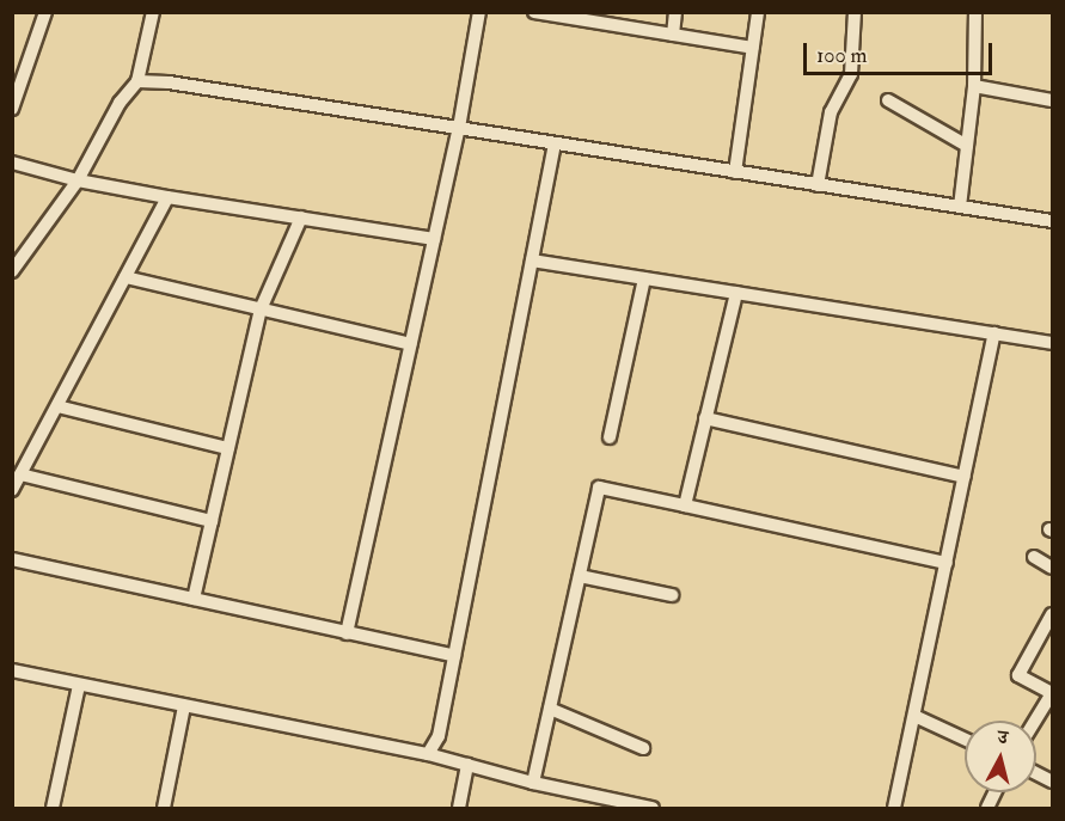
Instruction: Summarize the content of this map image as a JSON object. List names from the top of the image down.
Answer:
{
  "scale_bar": "100 m",
  "north": "top"
}
